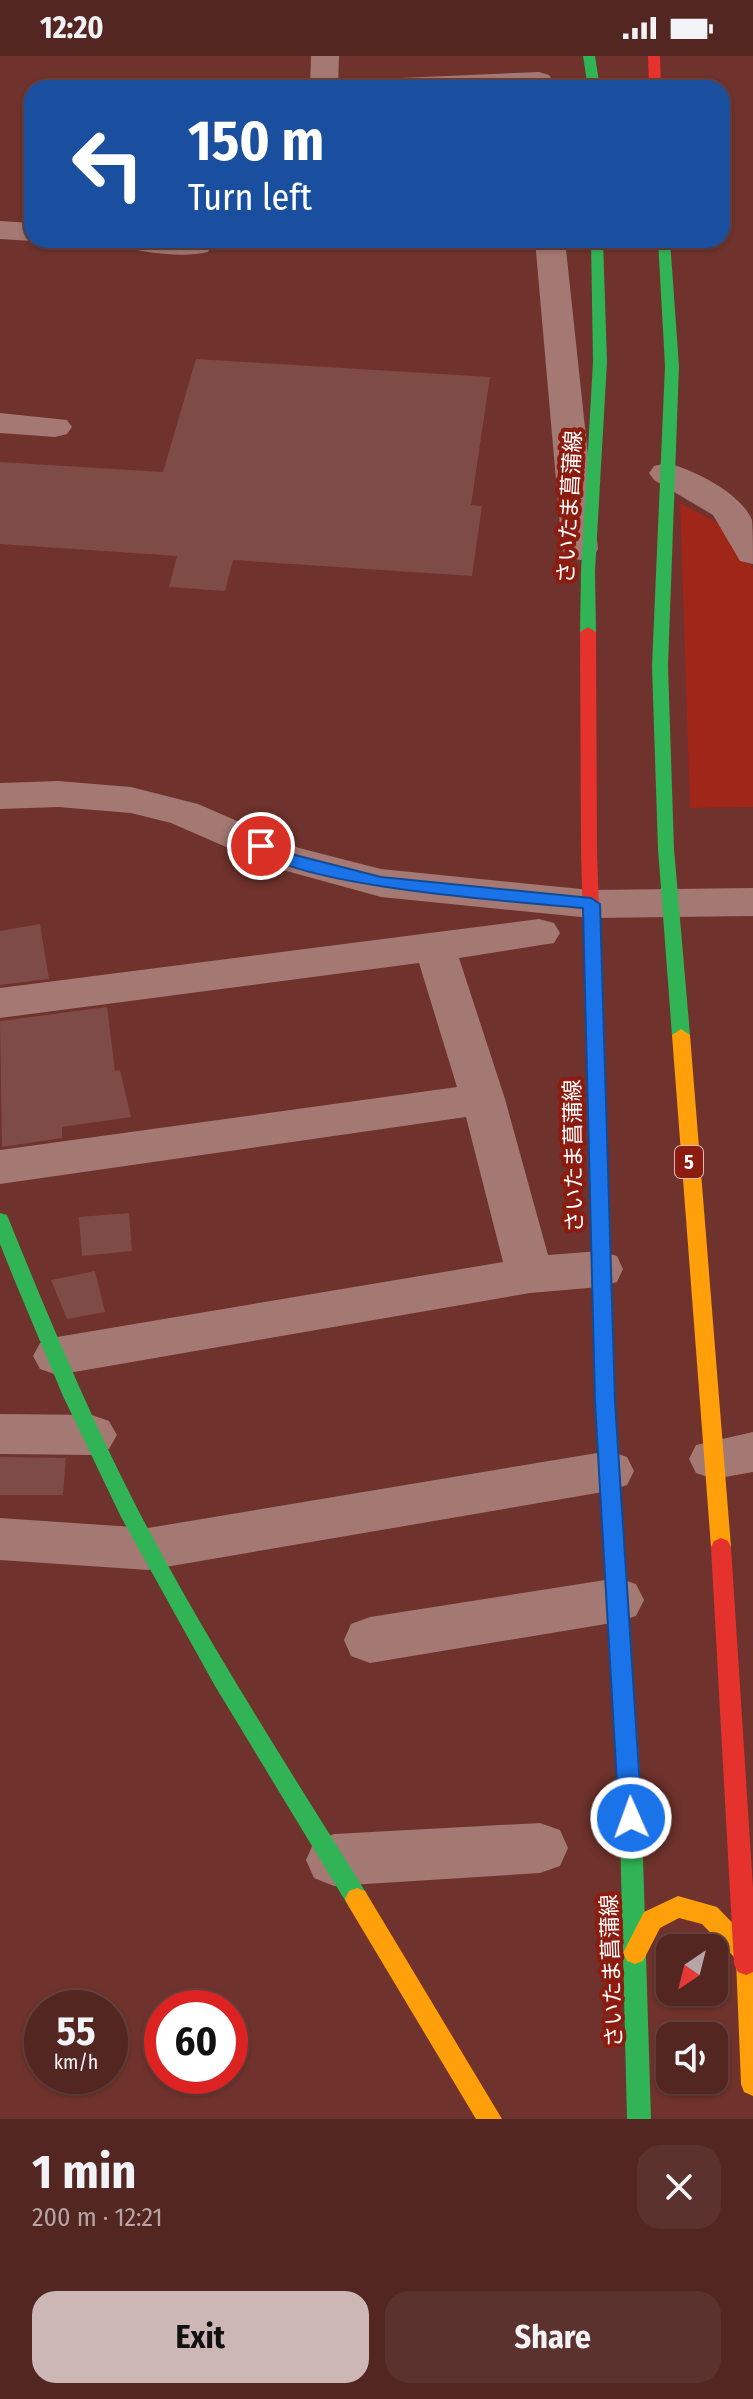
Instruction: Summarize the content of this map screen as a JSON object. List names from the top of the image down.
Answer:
{
  "streets": {
    "main road": ["さいたま菖蒲線", "5"]
  },
  "north": "bottom left",
  "page": {
    "status": "12:20",
    "turn": ["150 m", "Turn left"],
    "speed": "55 km/h",
    "limit": "60",
    "heading": ["1 min", "200 m · 12:21"],
    "buttons": ["Exit", "Share"]
  }
}
